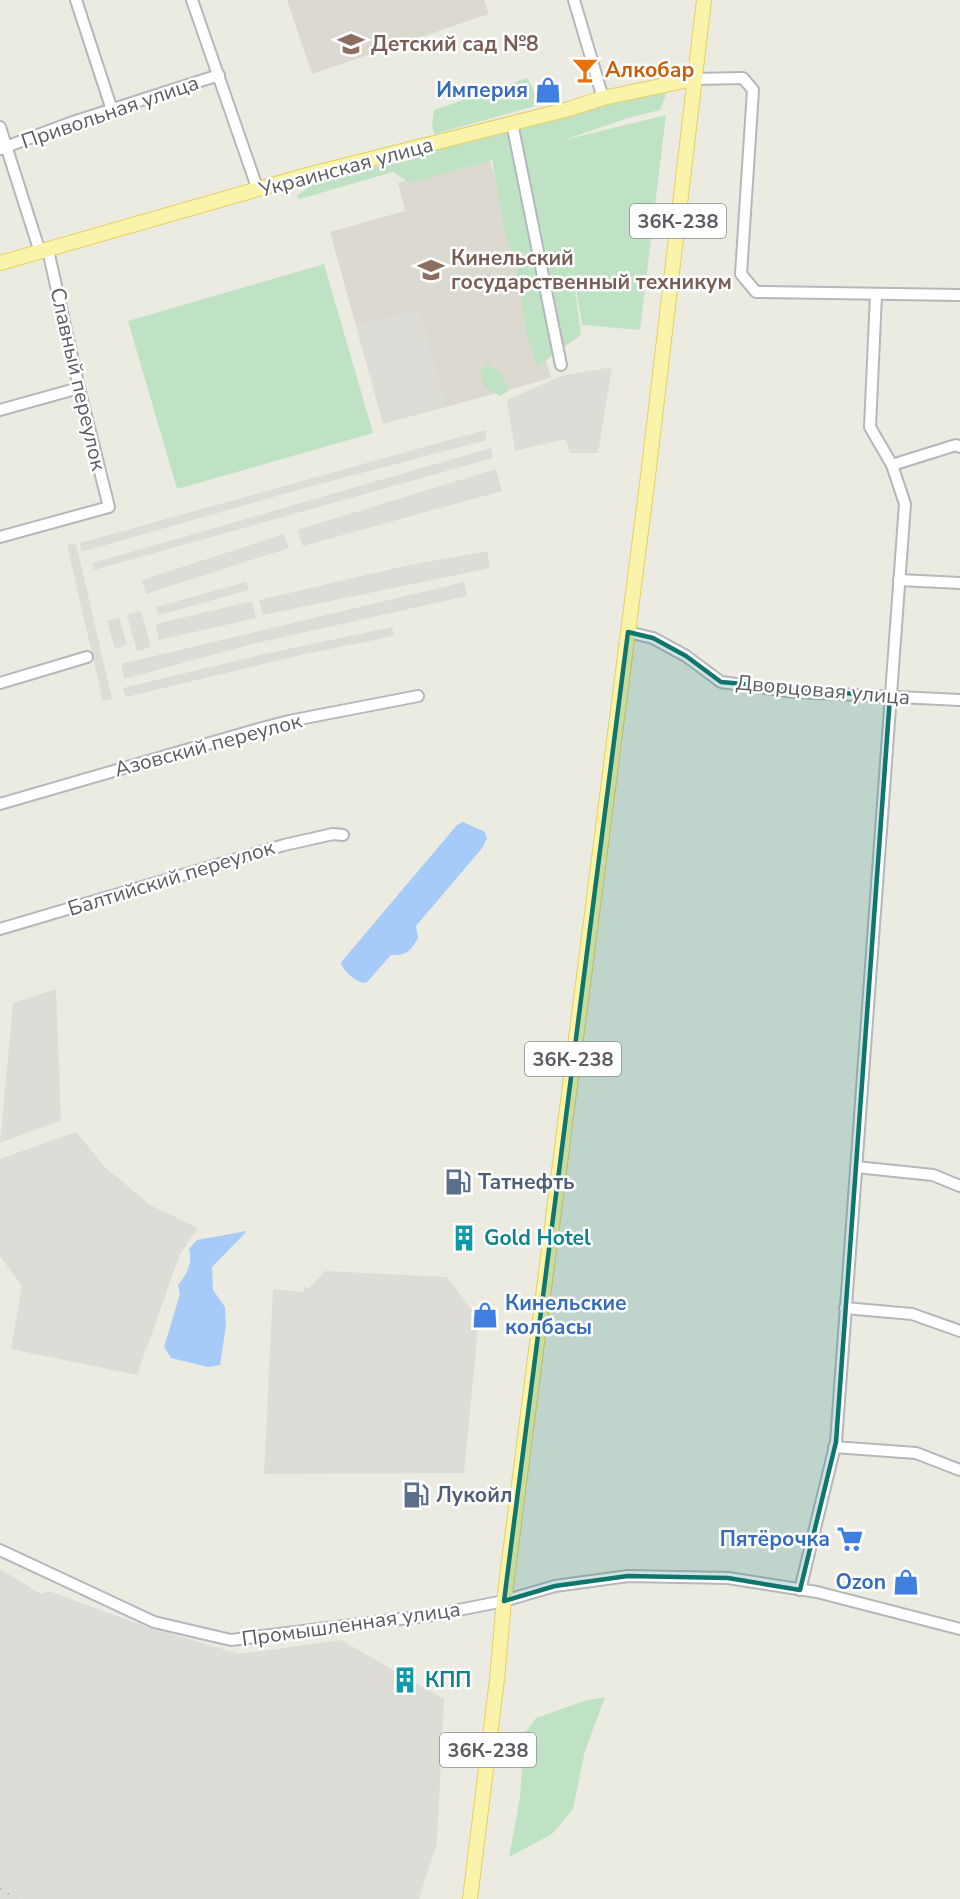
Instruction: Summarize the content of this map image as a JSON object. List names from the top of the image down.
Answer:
{
  "streets": {
    "main road": ["Украинская улица", "36К-238"],
    "street": [
      "Привольная улица",
      "Славный переулок",
      "Дворцовая улица",
      "Азовский переулок",
      "Балтийский переулок",
      "Промышленная улица"
    ]
  },
  "crossings": [
    ["Привольная улица", "Славный переулок"],
    ["Украинская улица", "36К-238"],
    ["Украинская улица", "Славный переулок"],
    ["36К-238", "Дворцовая улица"],
    ["36К-238", "Промышленная улица"]
  ],
  "places": {
    "school or university": ["Детский сад №8", "Кинельский государственный техникум"],
    "bar": ["Алкобар"],
    "shop": ["Империя", "Кинельские колбасы", "Ozon"],
    "fuel station": ["Татнефть", "Лукойл"],
    "building": ["Gold Hotel", "КПП"],
    "supermarket": ["Пятёрочка"]
  }
}
